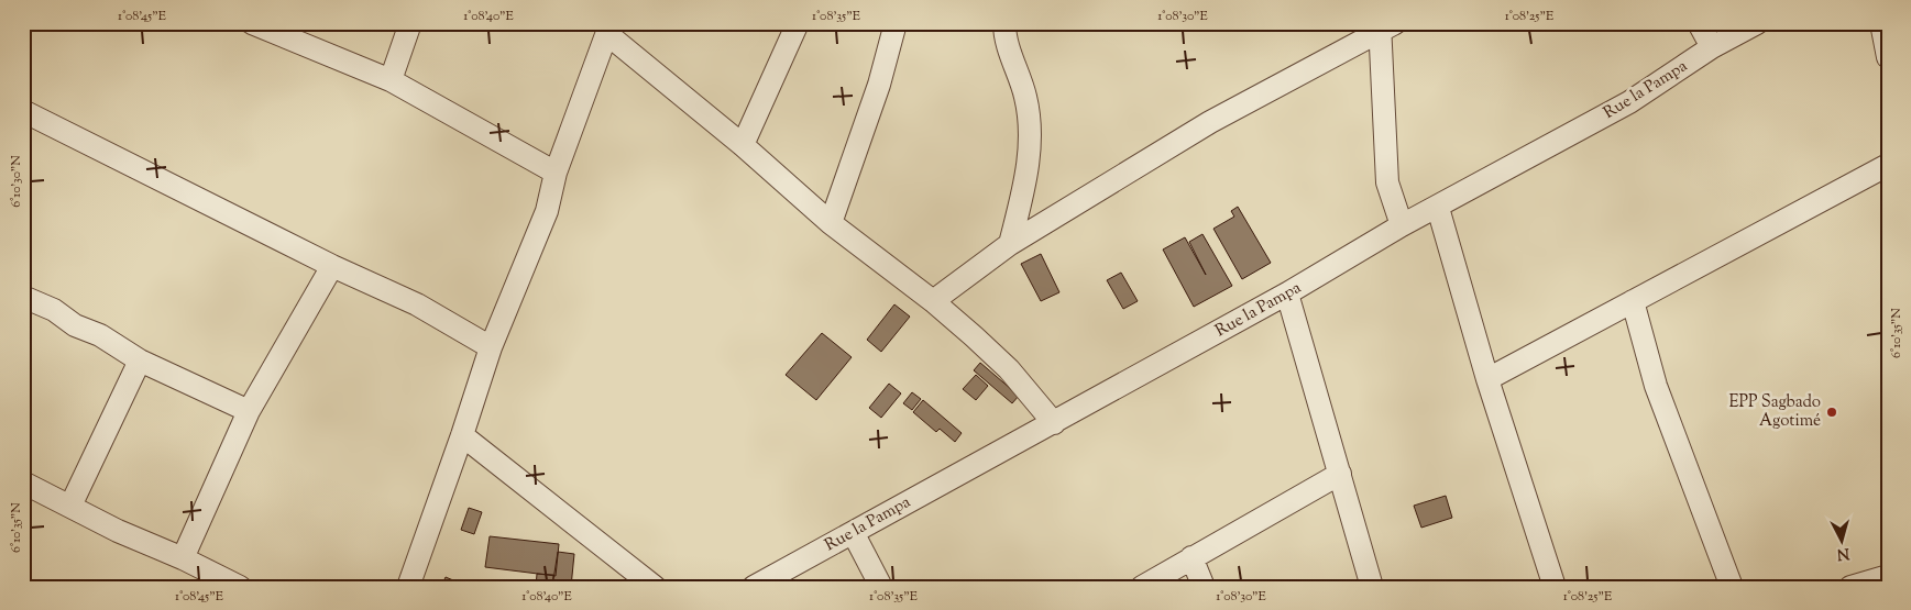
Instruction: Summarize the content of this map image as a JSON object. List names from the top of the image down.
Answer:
{
  "streets": {
    "street": ["Rue la Pampa"]
  },
  "places": ["EPP Sagbado Agotimé"],
  "north": "bottom",
  "coordinates": [
    "1°08'45\"E",
    "1°08'40\"E",
    "1°08'35\"E",
    "1°08'30\"E",
    "1°08'25\"E",
    "6°10'30\"N",
    "6°10'35\"N"
  ]
}
